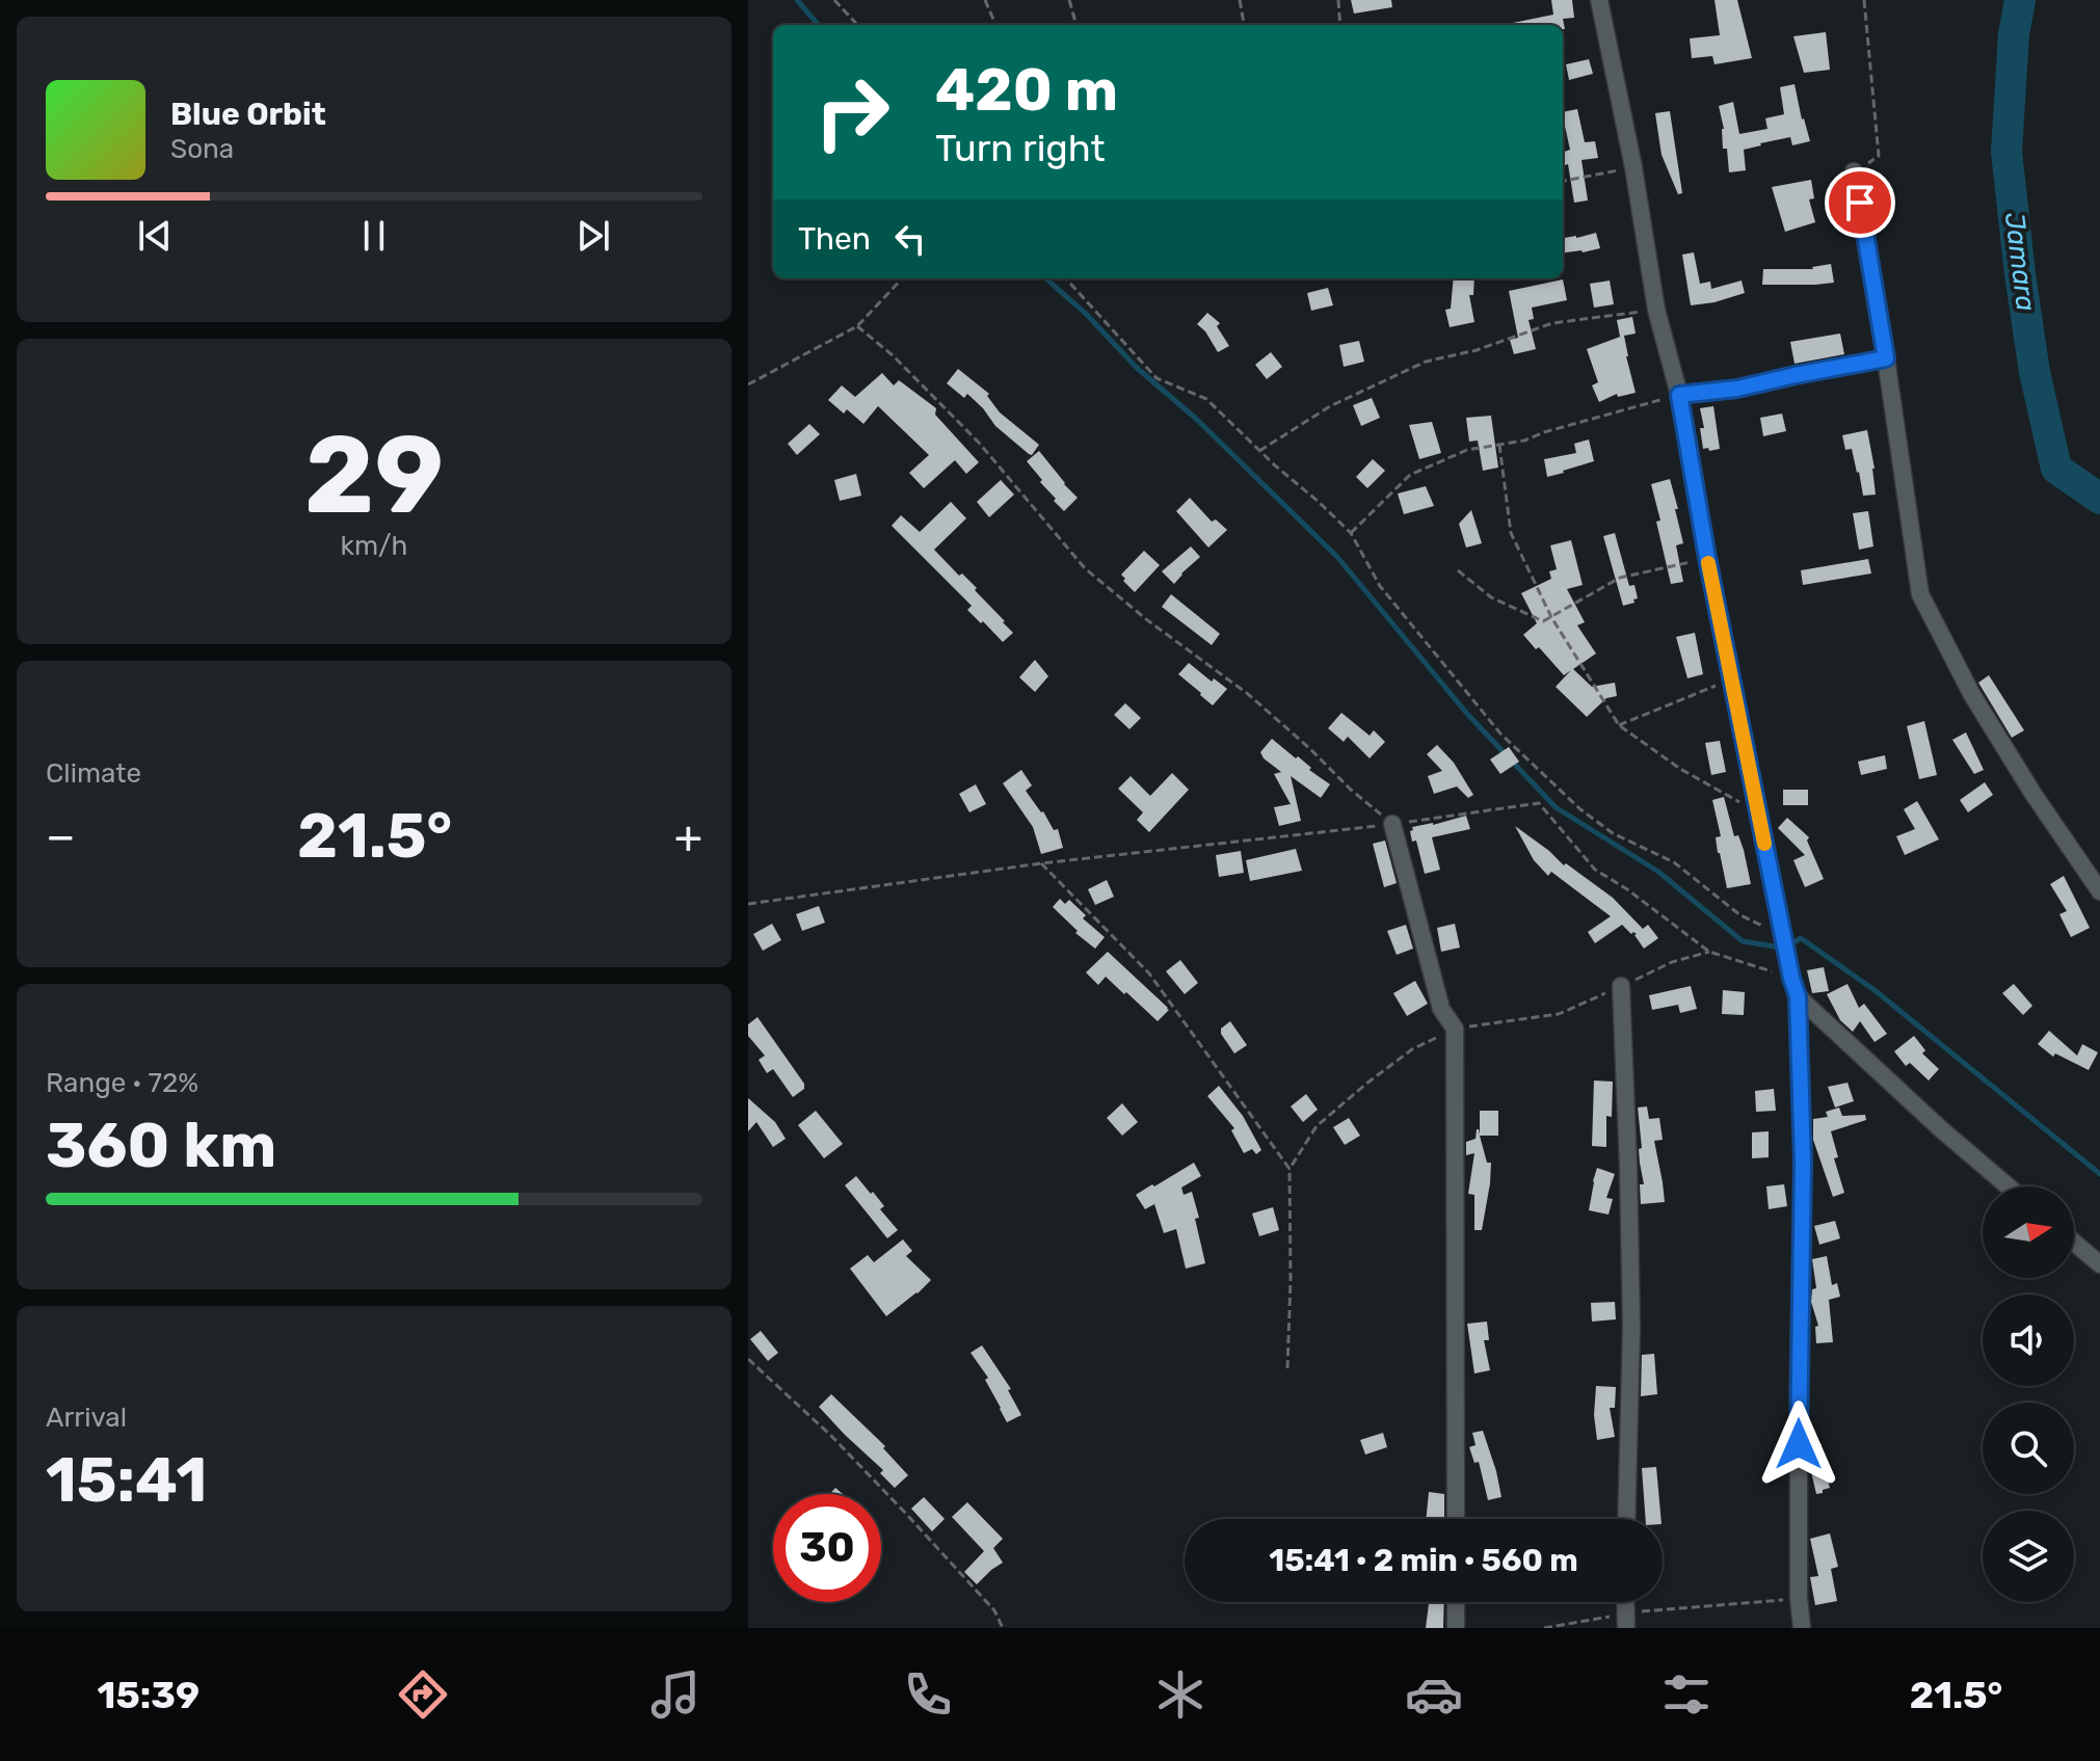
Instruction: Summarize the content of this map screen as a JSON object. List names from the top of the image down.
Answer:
{
  "water": ["Jamara"],
  "north": "right",
  "page": {
    "turn": ["420 m", "Turn right"],
    "song": ["Blue Orbit", "Sona"],
    "then": "Then",
    "tile": [
      ["29", "km/h"],
      "Climate",
      ["Range · 72%", "360 km"],
      ["Arrival", "15:41"]
    ],
    "heat": ["−", "21.5°", "+"],
    "limit": "30",
    "trip": "15:41 · 2 min · 560 m",
    "tabs": ["15:39", "21.5°"]
  }
}
